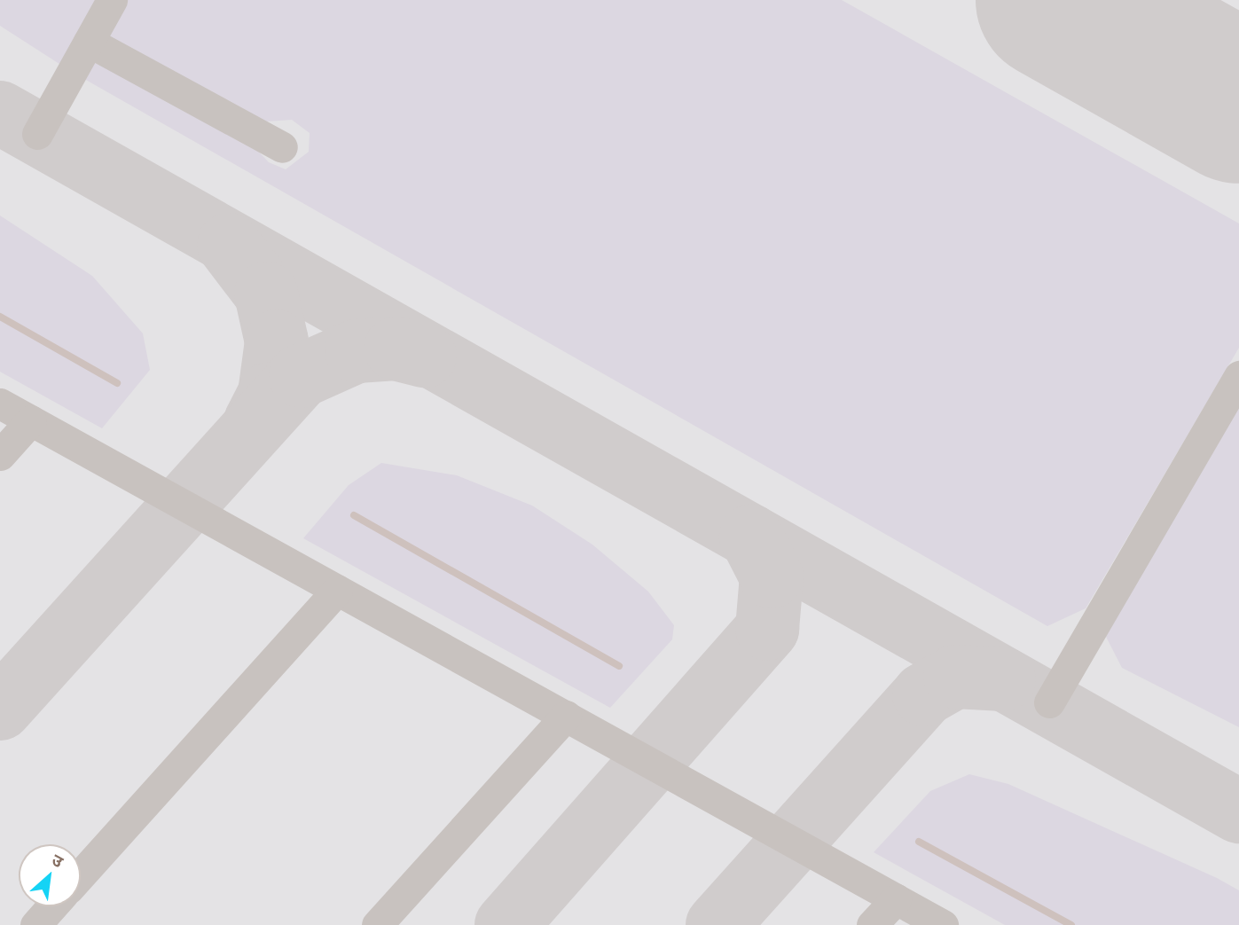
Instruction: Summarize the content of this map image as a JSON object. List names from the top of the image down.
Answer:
{
  "north": "top right"
}
